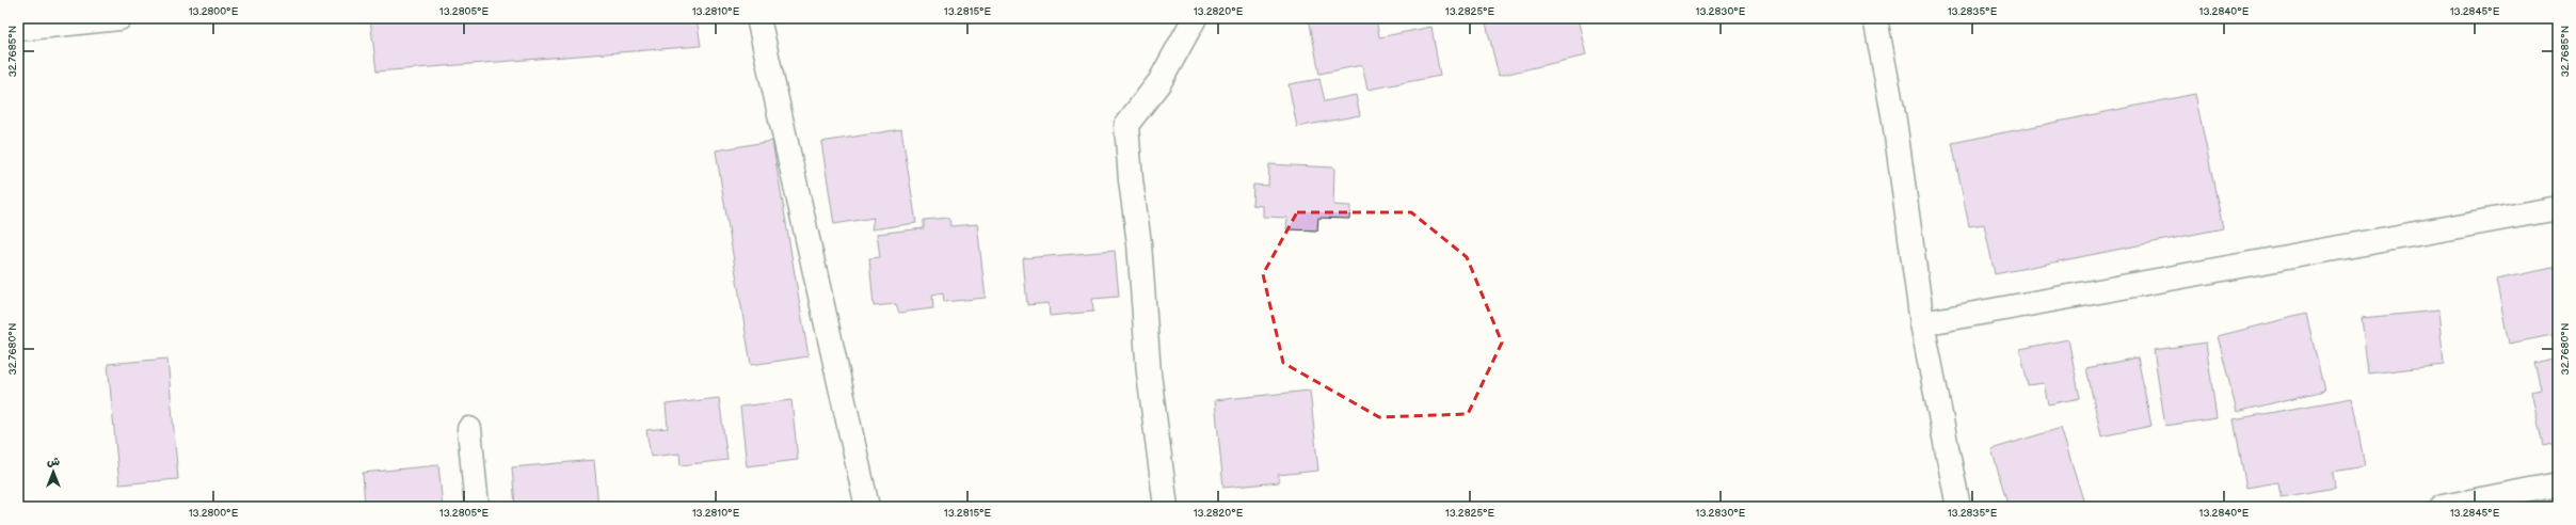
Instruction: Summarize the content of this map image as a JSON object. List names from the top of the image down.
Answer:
{
  "north": "top",
  "coordinates": [
    "13.2800°E",
    "13.2805°E",
    "13.2810°E",
    "13.2815°E",
    "13.2820°E",
    "13.2825°E",
    "13.2830°E",
    "13.2835°E",
    "13.2840°E",
    "13.2845°E",
    "32.7685°N",
    "32.7680°N"
  ]
}
